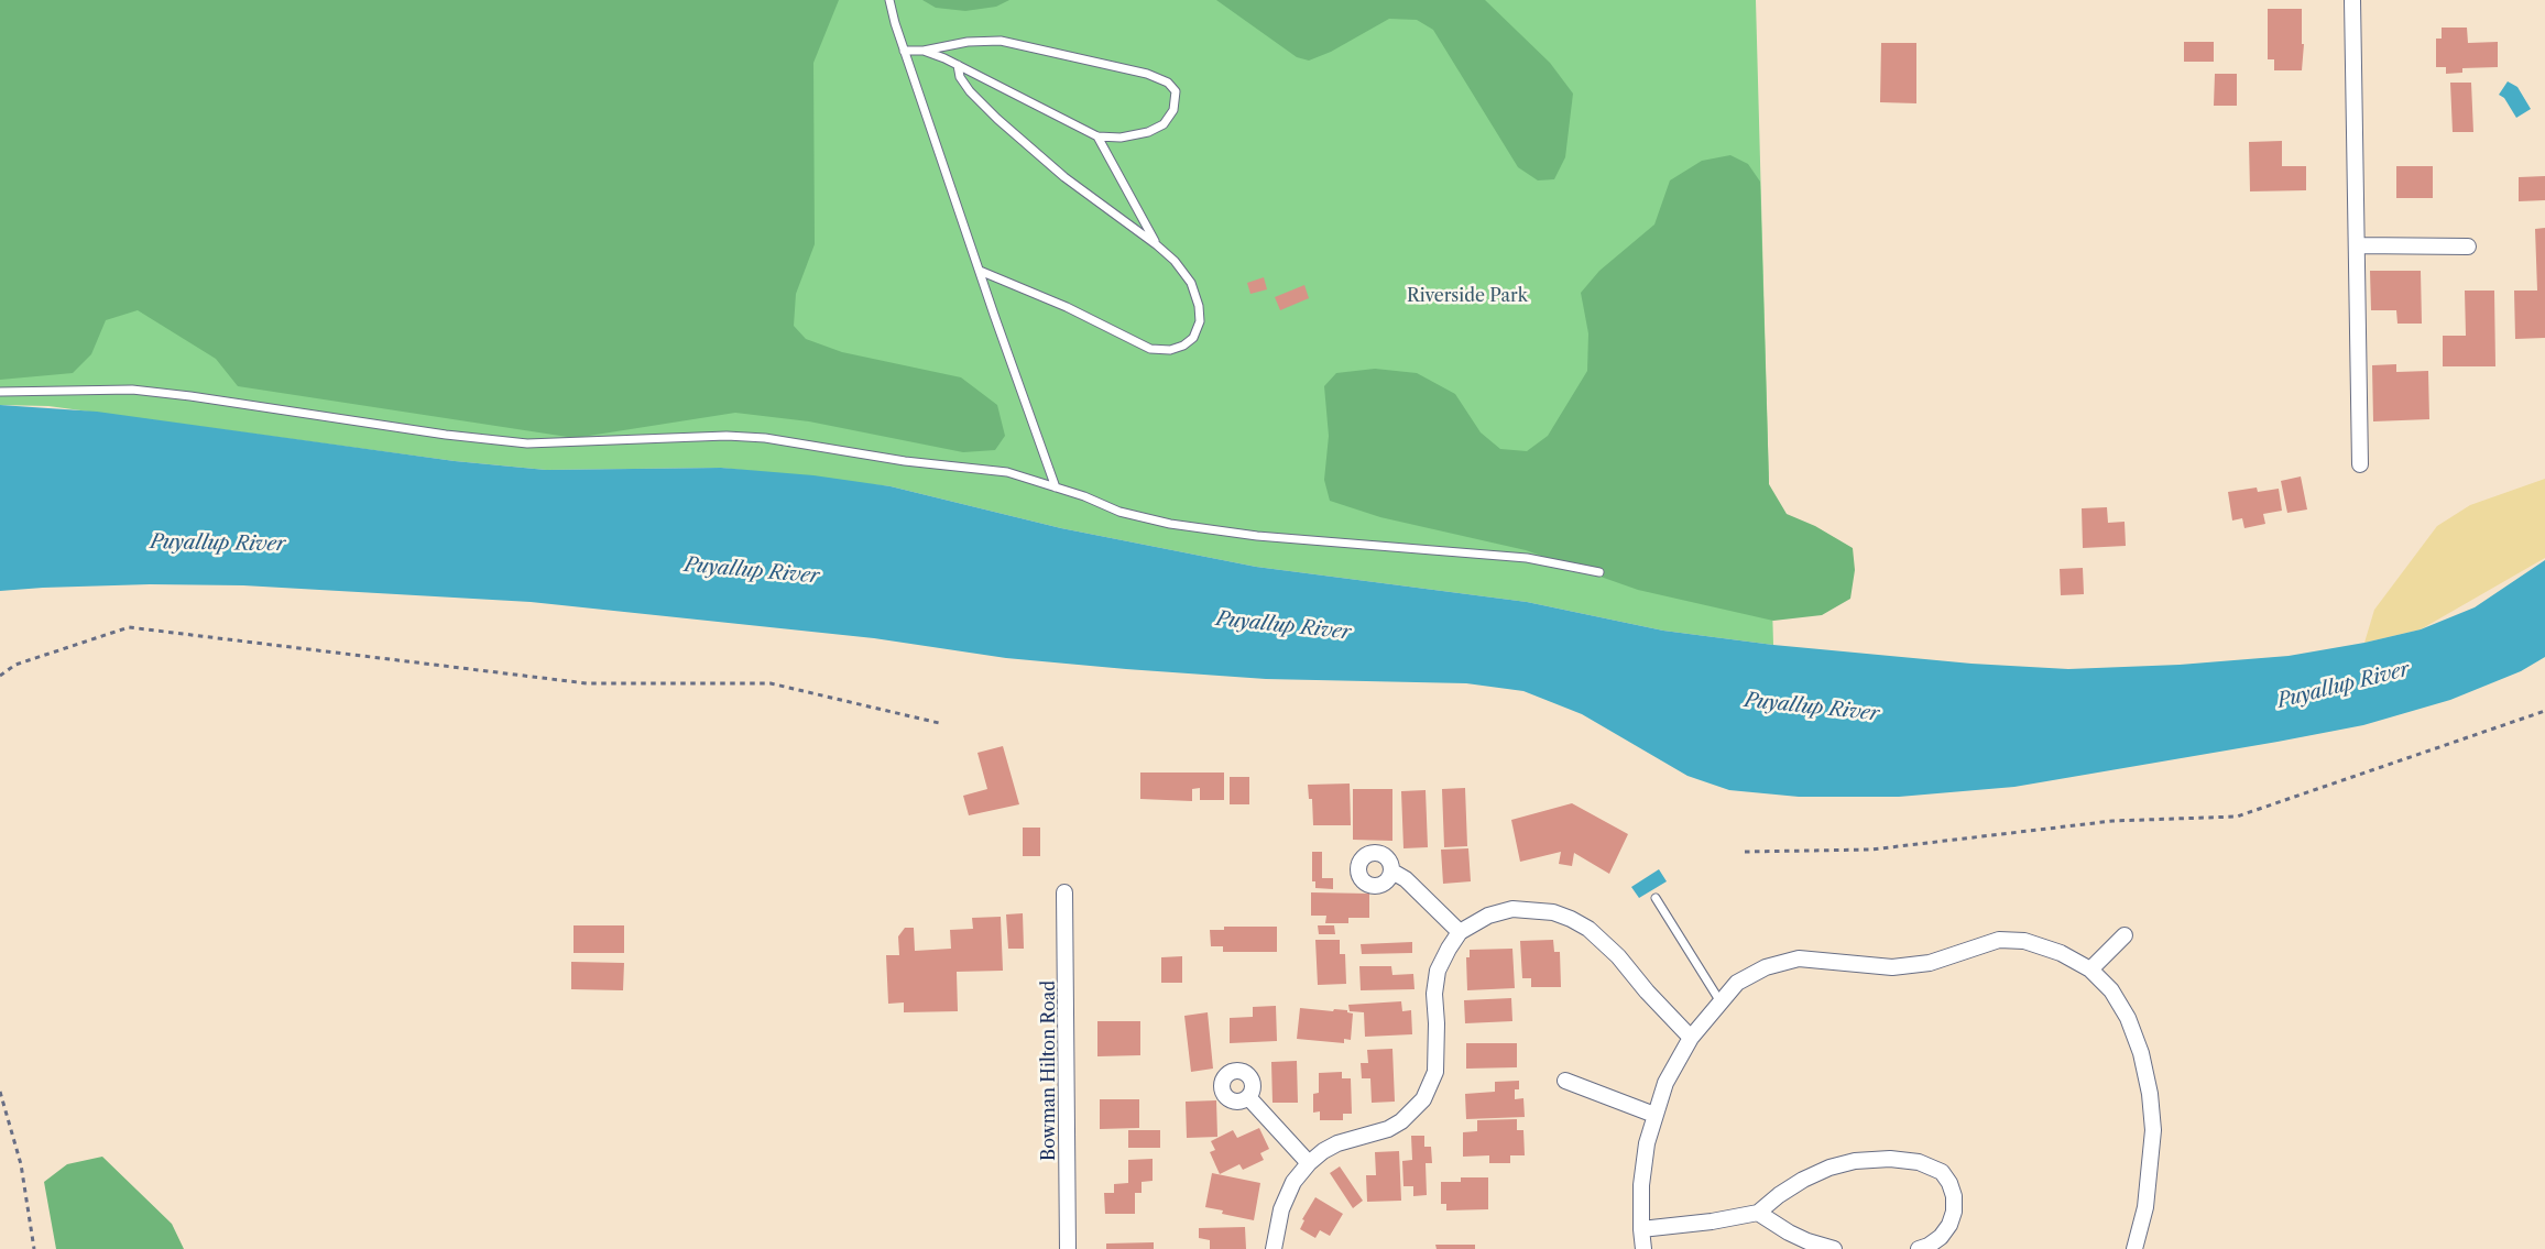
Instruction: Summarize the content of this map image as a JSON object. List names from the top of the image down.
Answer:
{
  "streets": {
    "street": ["Bowman Hilton Road"]
  },
  "water": ["Puyallup River"],
  "parks": ["Riverside Park"]
}
